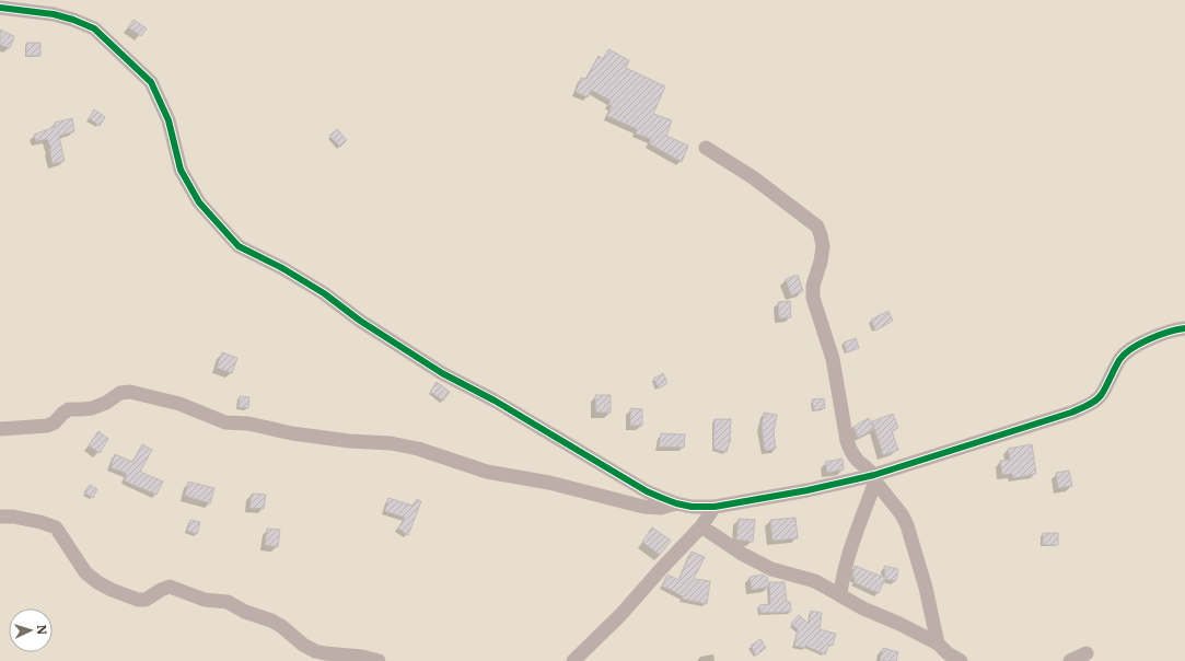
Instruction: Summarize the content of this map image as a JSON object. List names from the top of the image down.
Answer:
{
  "north": "right"
}
